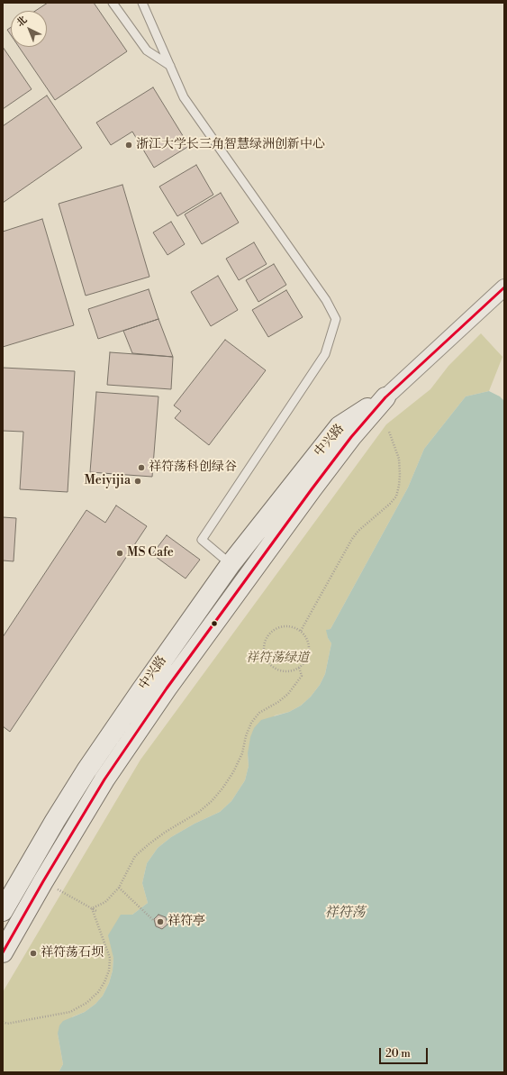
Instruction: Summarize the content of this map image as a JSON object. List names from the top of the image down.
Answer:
{
  "streets": {
    "main road": ["中兴路"]
  },
  "water": ["祥符荡"],
  "parks": ["祥符荡绿道"],
  "places": [
    "浙江大学长三角智慧绿洲创新中心",
    "祥符荡科创绿谷",
    "Meiyijia",
    "MS Cafe",
    "祥符亭",
    "祥符荡石坝"
  ],
  "scale_bar": "20 m",
  "north": "top left"
}
